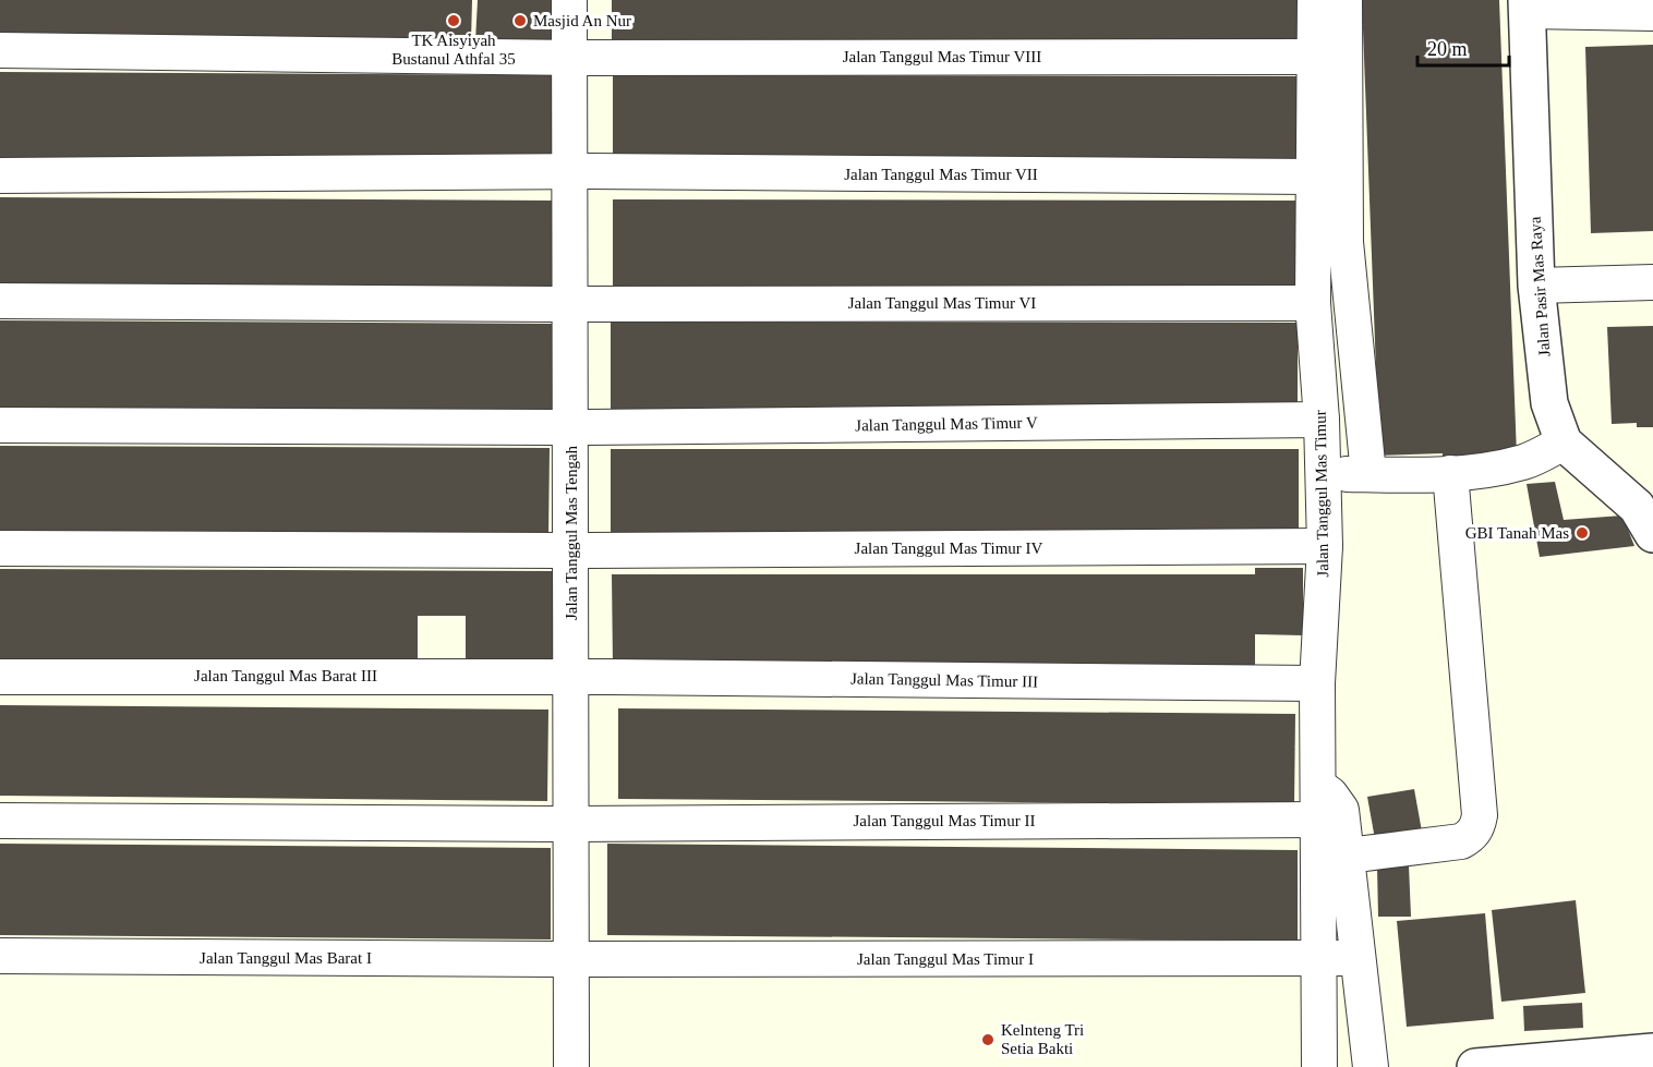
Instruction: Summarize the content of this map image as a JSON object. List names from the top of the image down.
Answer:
{
  "streets": {
    "street": [
      "Jalan Tanggul Mas Timur VIII",
      "Jalan Tanggul Mas Timur VII",
      "Jalan Pasir Mas Raya",
      "Jalan Tanggul Mas Timur VI",
      "Jalan Tanggul Mas Timur V",
      "Jalan Tanggul Mas Timur",
      "Jalan Tanggul Mas Tengah",
      "Jalan Tanggul Mas Timur IV",
      "Jalan Tanggul Mas Barat III",
      "Jalan Tanggul Mas Timur III",
      "Jalan Tanggul Mas Timur II",
      "Jalan Tanggul Mas Barat I",
      "Jalan Tanggul Mas Timur I"
    ]
  },
  "crossings": [
    ["Jalan Tanggul Mas Timur VIII", "Jalan Tanggul Mas Timur"],
    ["Jalan Tanggul Mas Timur VIII", "Jalan Tanggul Mas Tengah"],
    ["Jalan Tanggul Mas Timur VII", "Jalan Tanggul Mas Timur"],
    ["Jalan Tanggul Mas Timur VII", "Jalan Tanggul Mas Tengah"],
    ["Jalan Tanggul Mas Timur VI", "Jalan Tanggul Mas Timur"],
    ["Jalan Tanggul Mas Timur VI", "Jalan Tanggul Mas Tengah"],
    ["Jalan Tanggul Mas Timur V", "Jalan Tanggul Mas Timur"],
    ["Jalan Tanggul Mas Timur V", "Jalan Tanggul Mas Tengah"],
    ["Jalan Tanggul Mas Timur", "Jalan Tanggul Mas Timur IV"],
    ["Jalan Tanggul Mas Timur", "Jalan Tanggul Mas Timur III"],
    ["Jalan Tanggul Mas Timur", "Jalan Tanggul Mas Timur II"],
    ["Jalan Tanggul Mas Timur", "Jalan Tanggul Mas Timur I"],
    ["Jalan Tanggul Mas Tengah", "Jalan Tanggul Mas Timur IV"],
    ["Jalan Tanggul Mas Tengah", "Jalan Tanggul Mas Barat III"],
    ["Jalan Tanggul Mas Tengah", "Jalan Tanggul Mas Timur III"],
    ["Jalan Tanggul Mas Tengah", "Jalan Tanggul Mas Timur II"],
    ["Jalan Tanggul Mas Tengah", "Jalan Tanggul Mas Barat I"],
    ["Jalan Tanggul Mas Tengah", "Jalan Tanggul Mas Timur I"],
    ["Jalan Tanggul Mas Barat III", "Jalan Tanggul Mas Timur III"],
    ["Jalan Tanggul Mas Barat I", "Jalan Tanggul Mas Timur I"]
  ],
  "places": [
    "TK Aisyiyah Bustanul Athfal 35",
    "Masjid An Nur",
    "GBI Tanah Mas",
    "Kelnteng Tri Setia Bakti"
  ],
  "scale_bar": "20 m"
}
